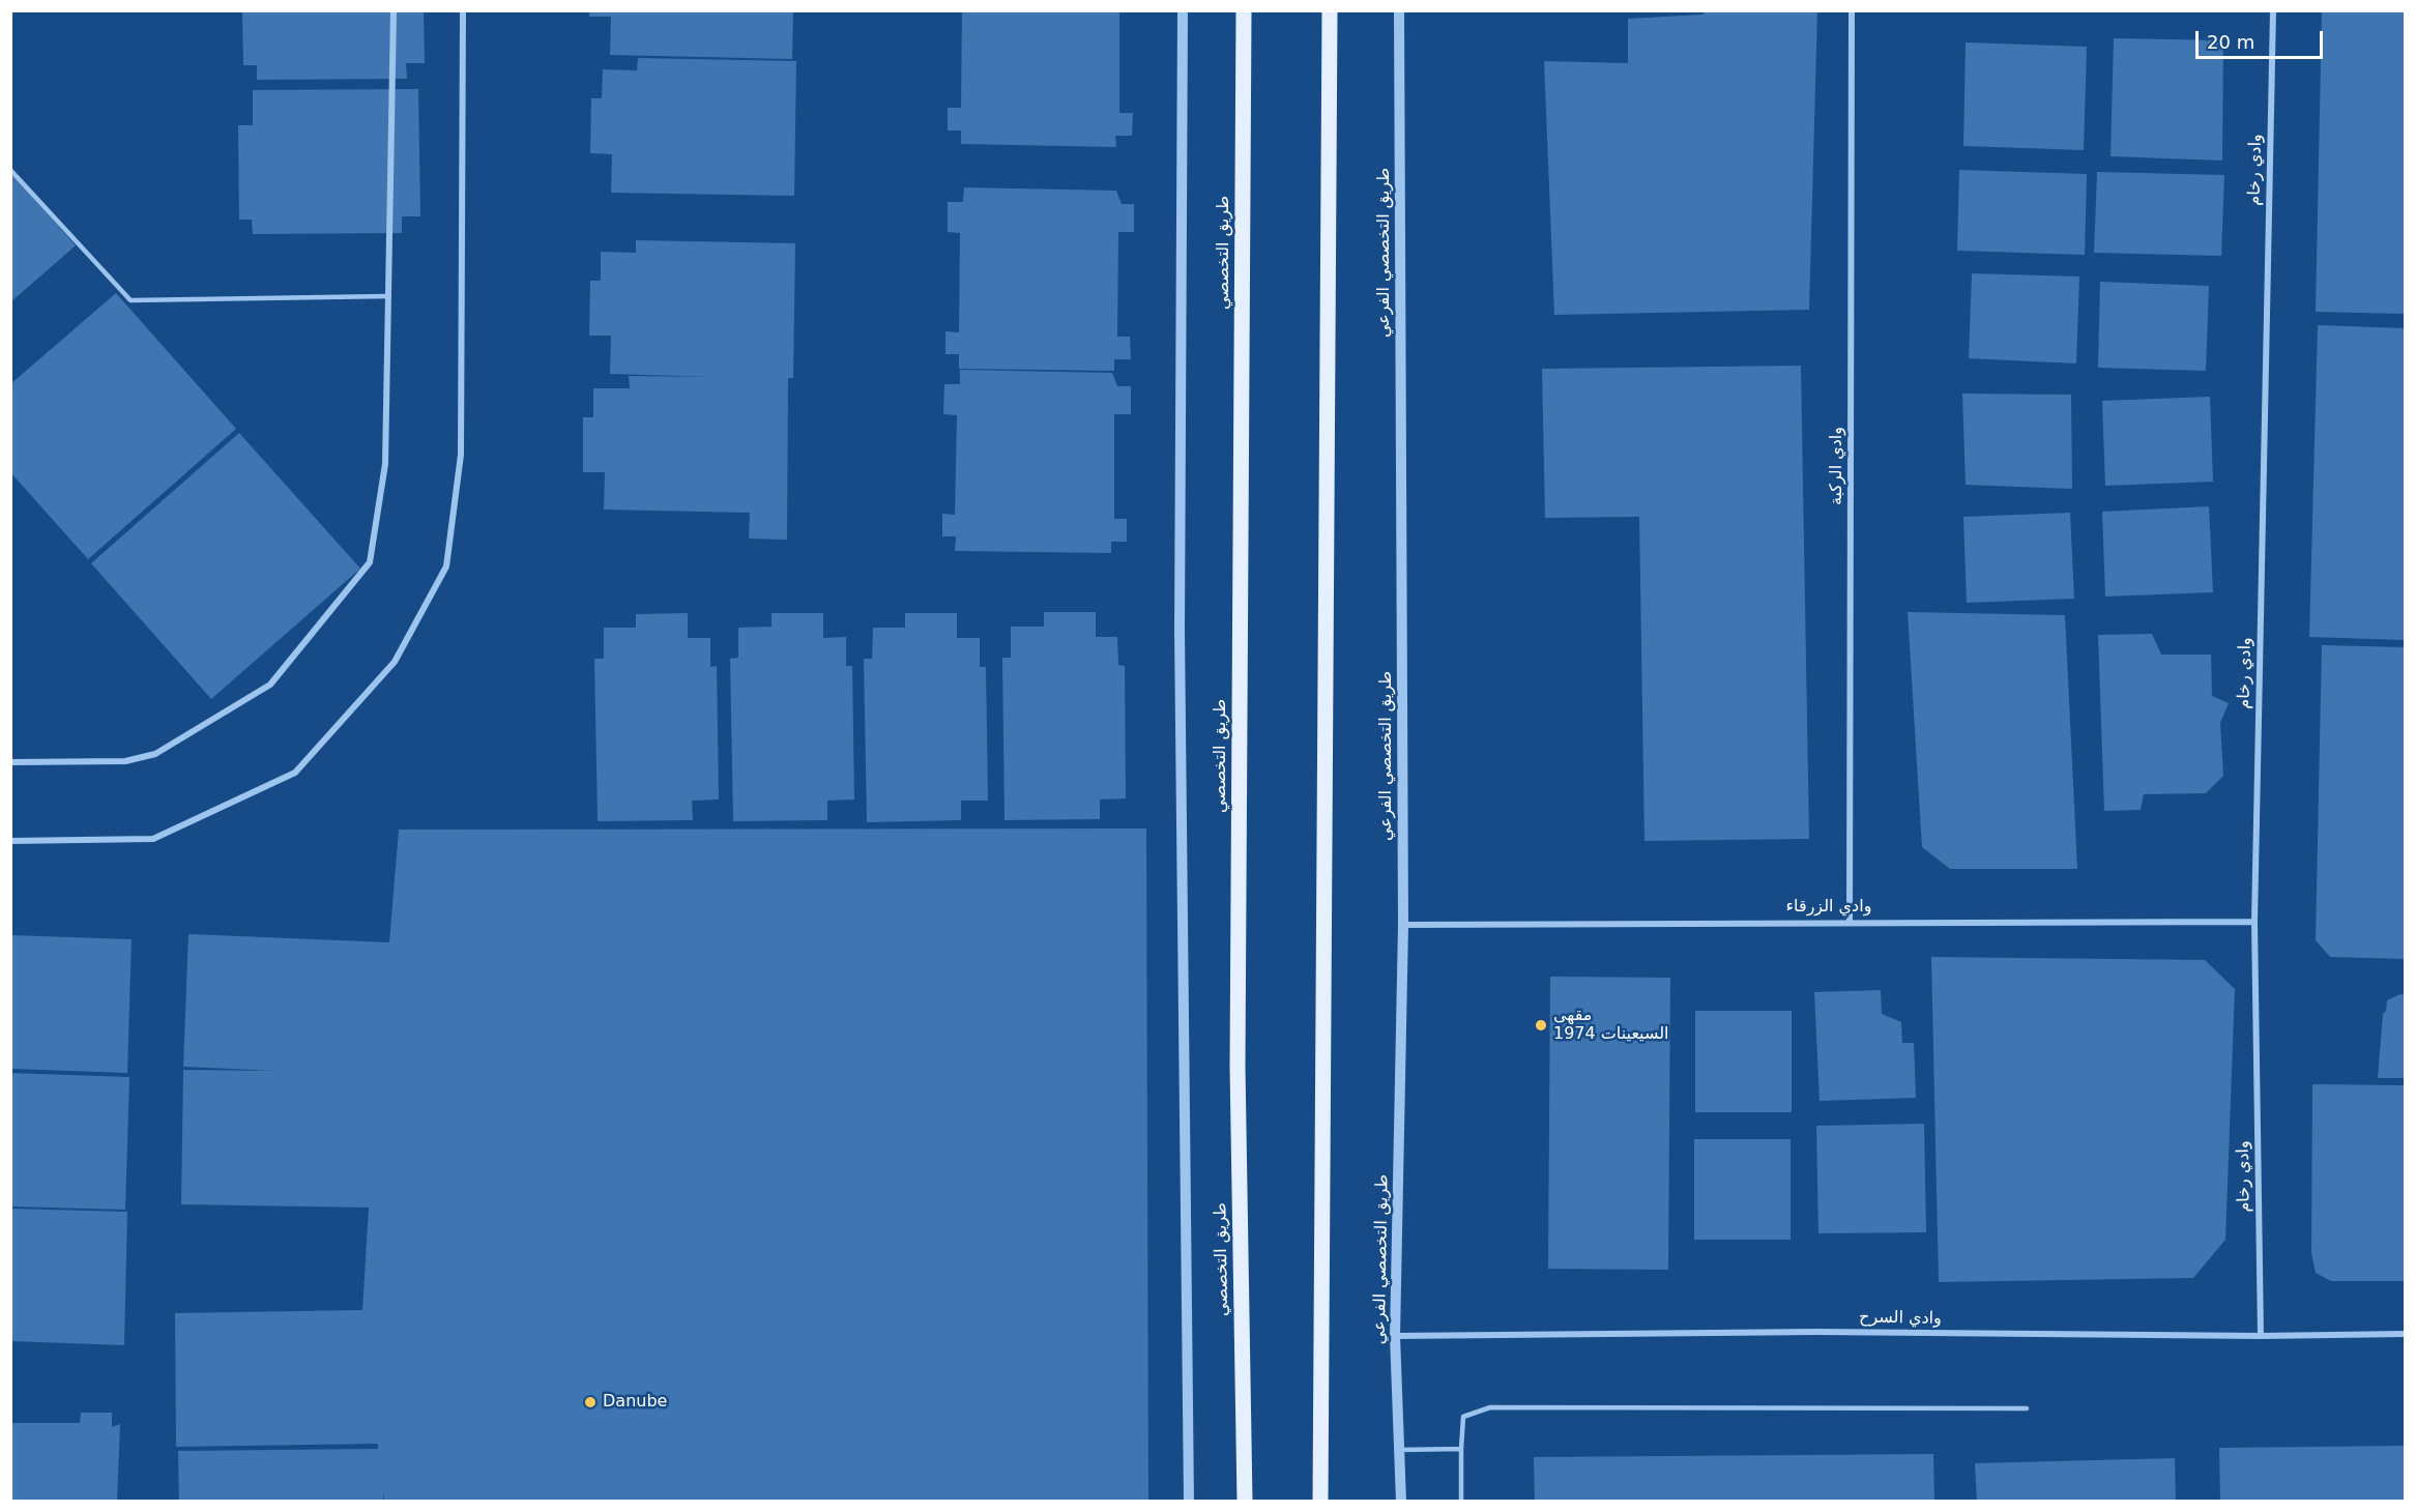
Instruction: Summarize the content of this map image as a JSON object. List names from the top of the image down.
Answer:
{
  "streets": {
    "main road": ["طريق التخصصي"],
    "street": [
      "وادي رخام",
      "طريق التخصصي الفرعي",
      "وادي الركبة",
      "وادي الزرقاء",
      "وادي السرح"
    ]
  },
  "crossings": [
    ["وادي رخام", "وادي الزرقاء"],
    ["وادي رخام", "وادي السرح"],
    ["طريق التخصصي الفرعي", "وادي الزرقاء"],
    ["طريق التخصصي الفرعي", "وادي السرح"],
    ["وادي الركبة", "وادي الزرقاء"]
  ],
  "places": ["مقهى السيعينات 1974", "Danube"],
  "scale_bar": "20 m"
}
